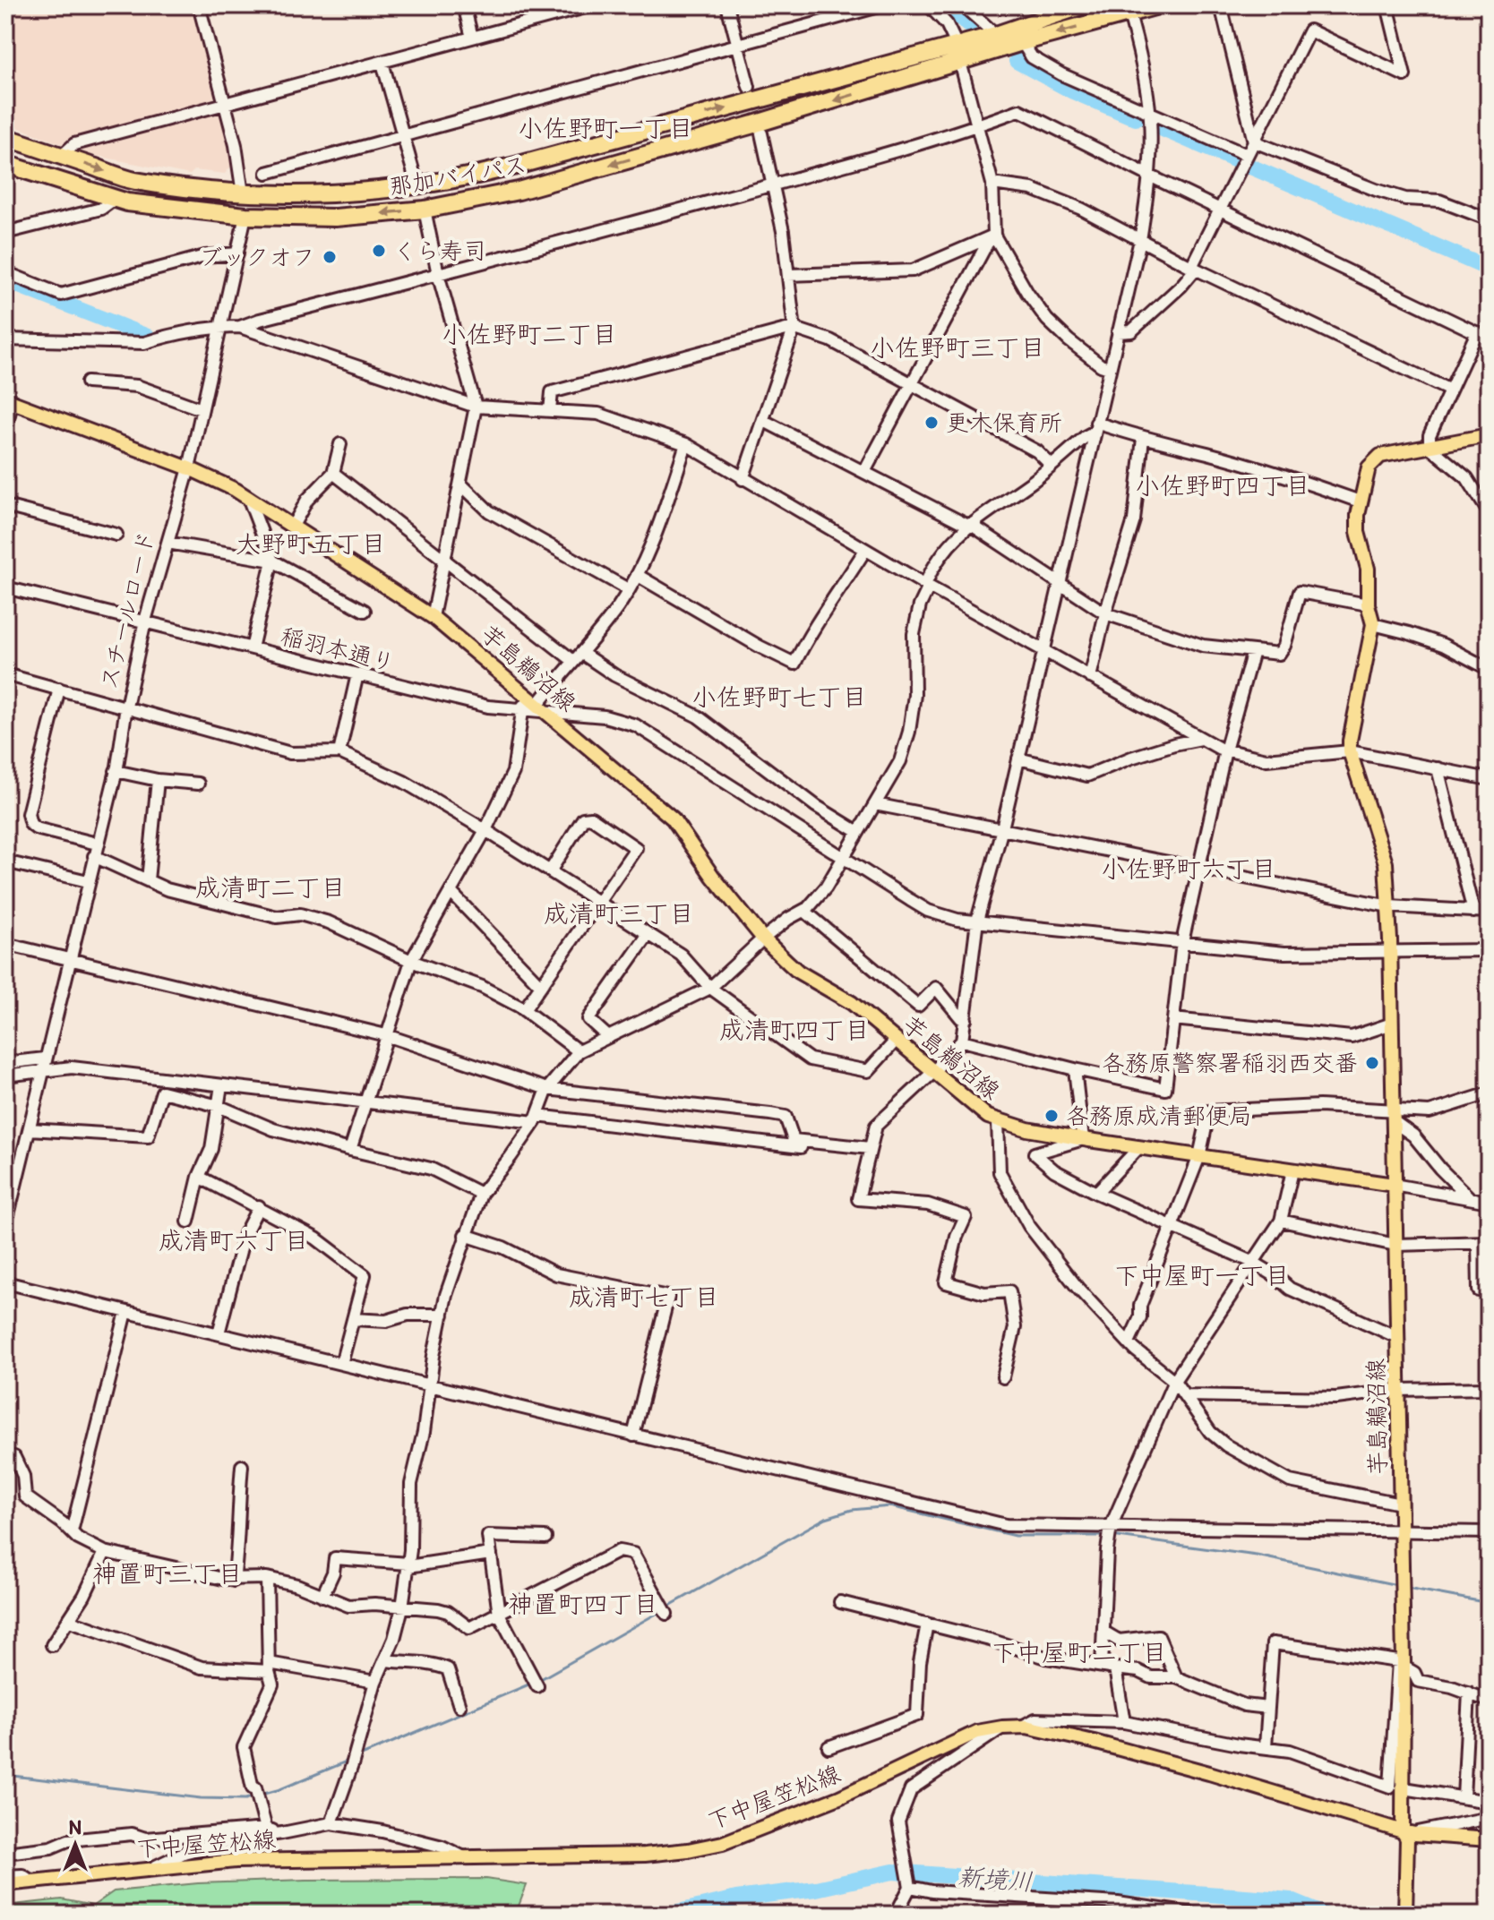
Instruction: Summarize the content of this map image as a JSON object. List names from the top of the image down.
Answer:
{
  "streets": {
    "highway": ["那加バイパス", "スチールロード"],
    "main road": ["芋島鵜沼線", "下中屋笠松線"],
    "street": ["稲羽本通り"]
  },
  "crossings": [
    ["那加バイパス", "スチールロード"],
    ["スチールロード", "稲羽本通り"],
    ["スチールロード", "芋島鵜沼線"],
    ["稲羽本通り", "芋島鵜沼線"],
    ["芋島鵜沼線", "下中屋笠松線"]
  ],
  "districts": [
    "小佐野町一丁目",
    "小佐野町二丁目",
    "小佐野町三丁目",
    "小佐野町四丁目",
    "大野町五丁目",
    "小佐野町七丁目",
    "小佐野町六丁目",
    "成清町二丁目",
    "成清町三丁目",
    "成清町四丁目",
    "成清町六丁目",
    "下中屋町一丁目",
    "成清町七丁目",
    "神置町三丁目",
    "神置町四丁目",
    "下中屋町二丁目"
  ],
  "water": ["新境川"],
  "places": [
    "くら寿司",
    "ブックオフ",
    "更木保育所",
    "各務原警察署稲羽西交番",
    "各務原成清郵便局"
  ],
  "north": "top"
}
